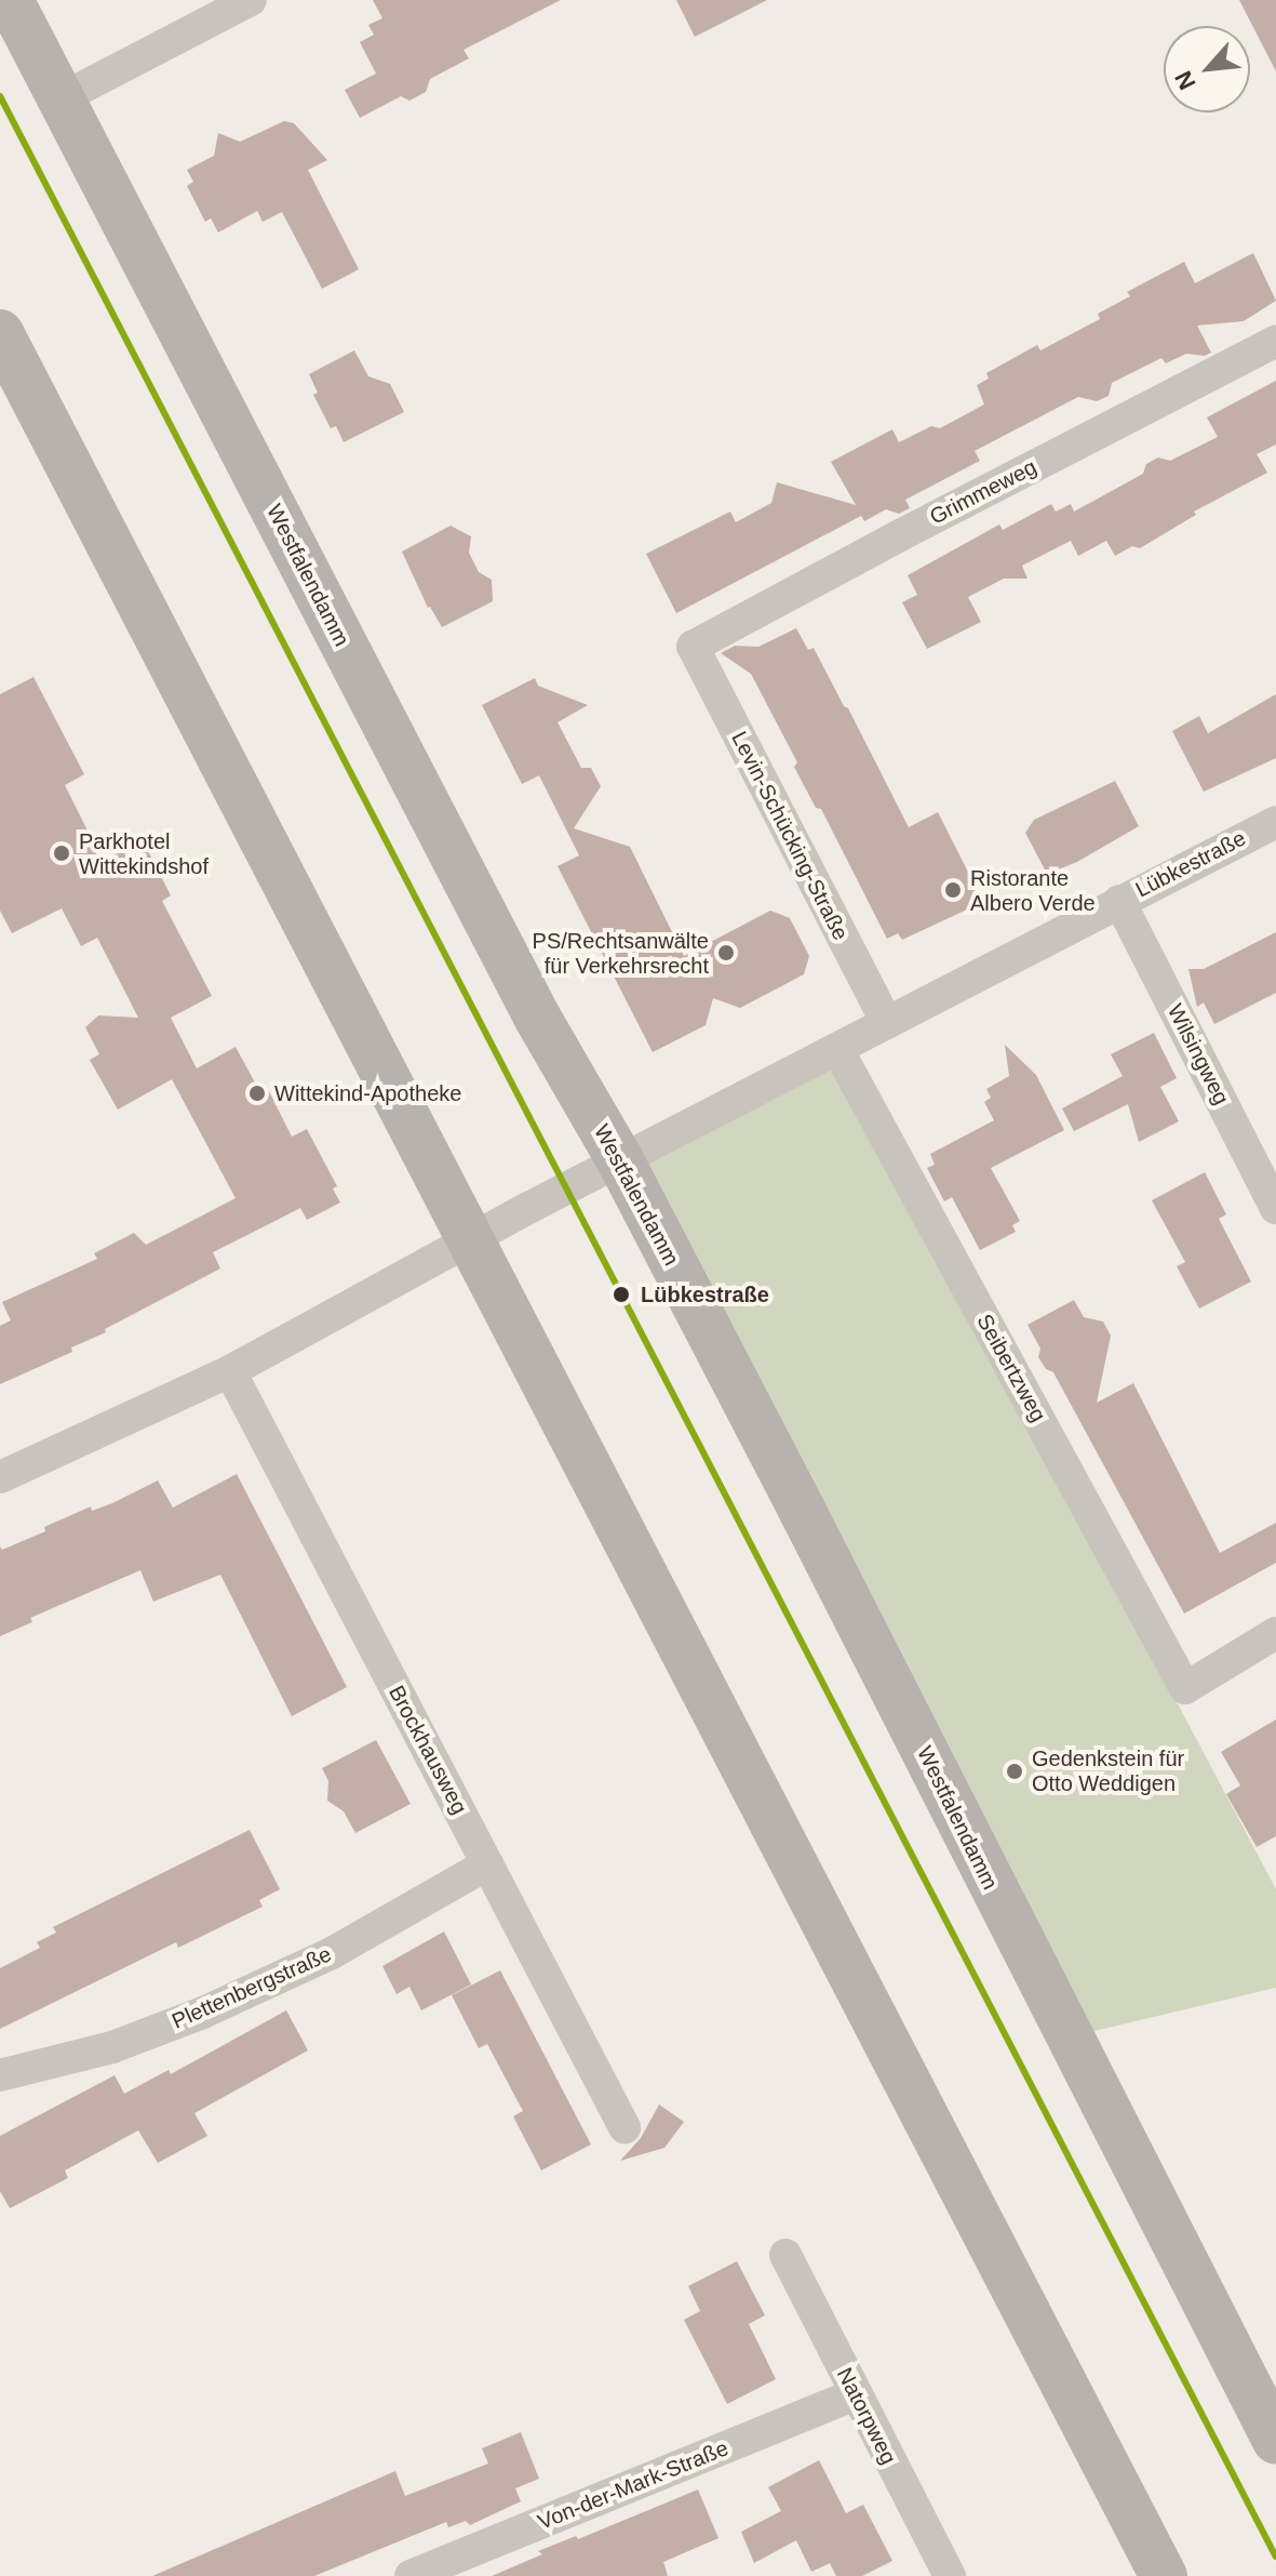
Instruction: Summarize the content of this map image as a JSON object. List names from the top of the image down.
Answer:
{
  "streets": {
    "main road": ["Westfalendamm"],
    "street": [
      "Grimmeweg",
      "Levin-Schücking-Straße",
      "Lübkestraße",
      "Wilsingweg",
      "Seibertzweg",
      "Brockhausweg",
      "Plettenbergstraße",
      "Natorpweg",
      "Von-der-Mark-Straße"
    ]
  },
  "crossings": [
    ["Grimmeweg", "Levin-Schücking-Straße"],
    ["Westfalendamm", "Lübkestraße"],
    ["Levin-Schücking-Straße", "Lübkestraße"],
    ["Lübkestraße", "Wilsingweg"],
    ["Lübkestraße", "Seibertzweg"],
    ["Lübkestraße", "Brockhausweg"],
    ["Brockhausweg", "Plettenbergstraße"],
    ["Natorpweg", "Von-der-Mark-Straße"]
  ],
  "places": [
    "Parkhotel Wittekindshof",
    "Ristorante Albero Verde",
    "PS/Rechtsanwälte für Verkehrsrecht",
    "Wittekind-Apotheke",
    "Lübkestraße",
    "Gedenkstein für Otto Weddigen"
  ],
  "north": "bottom left"
}
